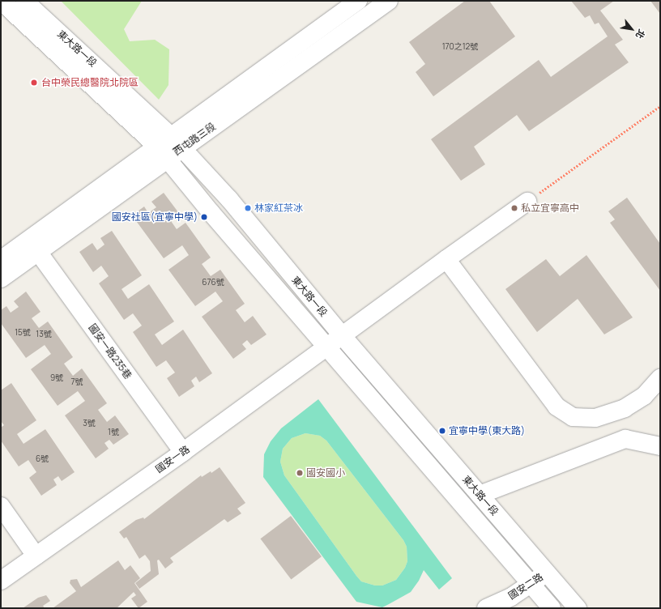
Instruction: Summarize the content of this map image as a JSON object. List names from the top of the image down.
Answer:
{
  "streets": {
    "street": [
      "東大路一段",
      "西屯路三段",
      "國安一路235巷",
      "國安一路",
      "國安二路"
    ]
  },
  "crossings": [
    ["東大路一段", "西屯路三段"],
    ["東大路一段", "國安一路"],
    ["東大路一段", "國安二路"],
    ["西屯路三段", "國安一路235巷"],
    ["國安一路235巷", "國安一路"]
  ],
  "places": [
    "台中榮民總醫院北院區",
    "林家紅茶冰",
    "私立宜寧高中",
    "國安社區(宜寧中學)",
    "宜寧中學(東大路)",
    "國安國小"
  ],
  "house_numbers": [
    "170之12號",
    "676號",
    "15號",
    "13號",
    "9號",
    "7號",
    "3號",
    "1號",
    "6號"
  ],
  "north": "bottom right"
}
